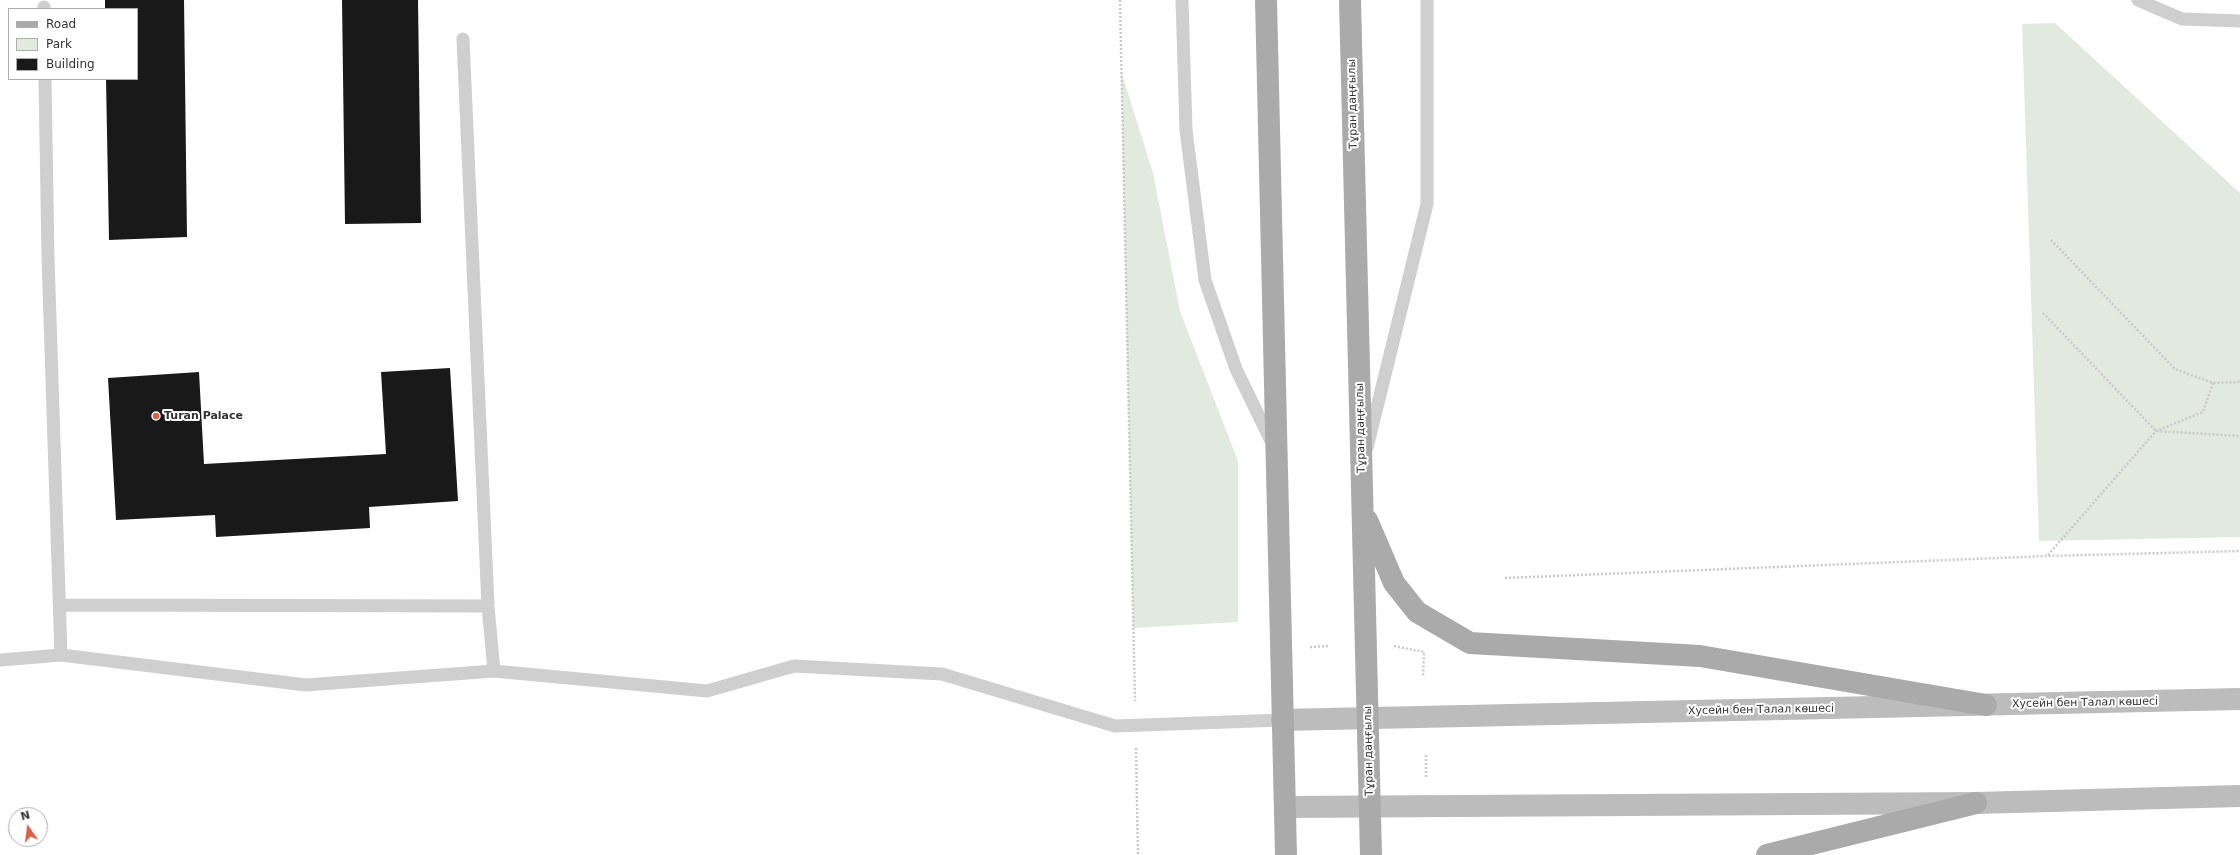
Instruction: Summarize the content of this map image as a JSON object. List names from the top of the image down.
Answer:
{
  "streets": {
    "main road": ["Тұран даңғылы"],
    "street": ["Хусейн бен Талал көшесі"]
  },
  "crossings": [
    ["Тұран даңғылы", "Хусейн бен Талал көшесі"]
  ],
  "places": ["Turan Palace"],
  "legend": ["Road", "Park", "Building"],
  "north": "top"
}
